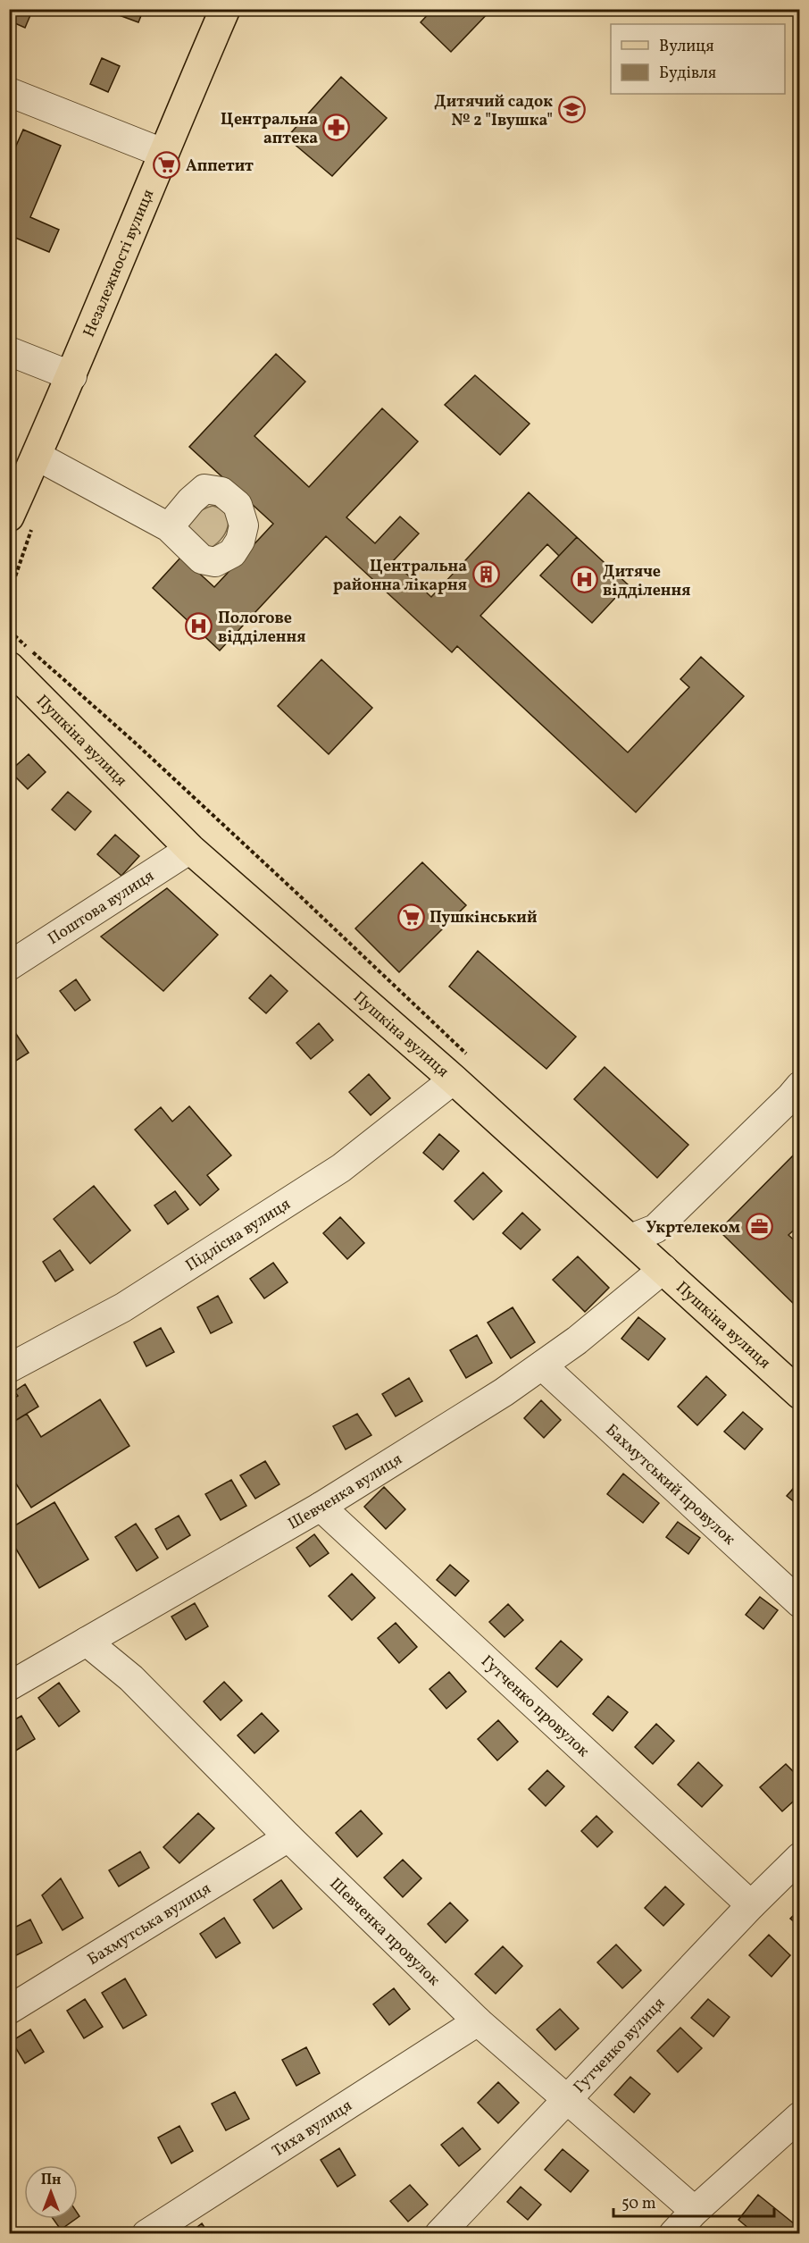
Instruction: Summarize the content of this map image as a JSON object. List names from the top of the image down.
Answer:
{
  "streets": {
    "main road": ["Незалежності вулиця", "Пушкіна вулиця"],
    "street": [
      "Поштова вулиця",
      "Підлісна вулиця",
      "Бахмутський провулок",
      "Шевченка вулиця",
      "Гутченко провулок",
      "Бахмутська вулиця",
      "Шевченка провулок",
      "Гутченко вулиця",
      "Тиха вулиця"
    ]
  },
  "crossings": [
    ["Пушкіна вулиця", "Поштова вулиця"],
    ["Пушкіна вулиця", "Підлісна вулиця"],
    ["Пушкіна вулиця", "Шевченка вулиця"],
    ["Бахмутський провулок", "Шевченка вулиця"],
    ["Шевченка вулиця", "Гутченко провулок"],
    ["Шевченка вулиця", "Шевченка провулок"],
    ["Гутченко провулок", "Гутченко вулиця"],
    ["Бахмутська вулиця", "Шевченка провулок"],
    ["Шевченка провулок", "Гутченко вулиця"],
    ["Шевченка провулок", "Тиха вулиця"]
  ],
  "places": {
    "school or university": ["Дитячий садок № 2 \"Івушка\""],
    "pharmacy": ["Центральна аптека"],
    "supermarket": ["Аппетит", "Пушкінський"],
    "building": ["Центральна районна лікарня"],
    "hospital": ["Дитяче відділення", "Пологове відділення"],
    "office": ["Укртелеком"]
  },
  "legend": ["Вулиця", "Будівля"],
  "scale_bar": "50 m",
  "north": "top"
}
